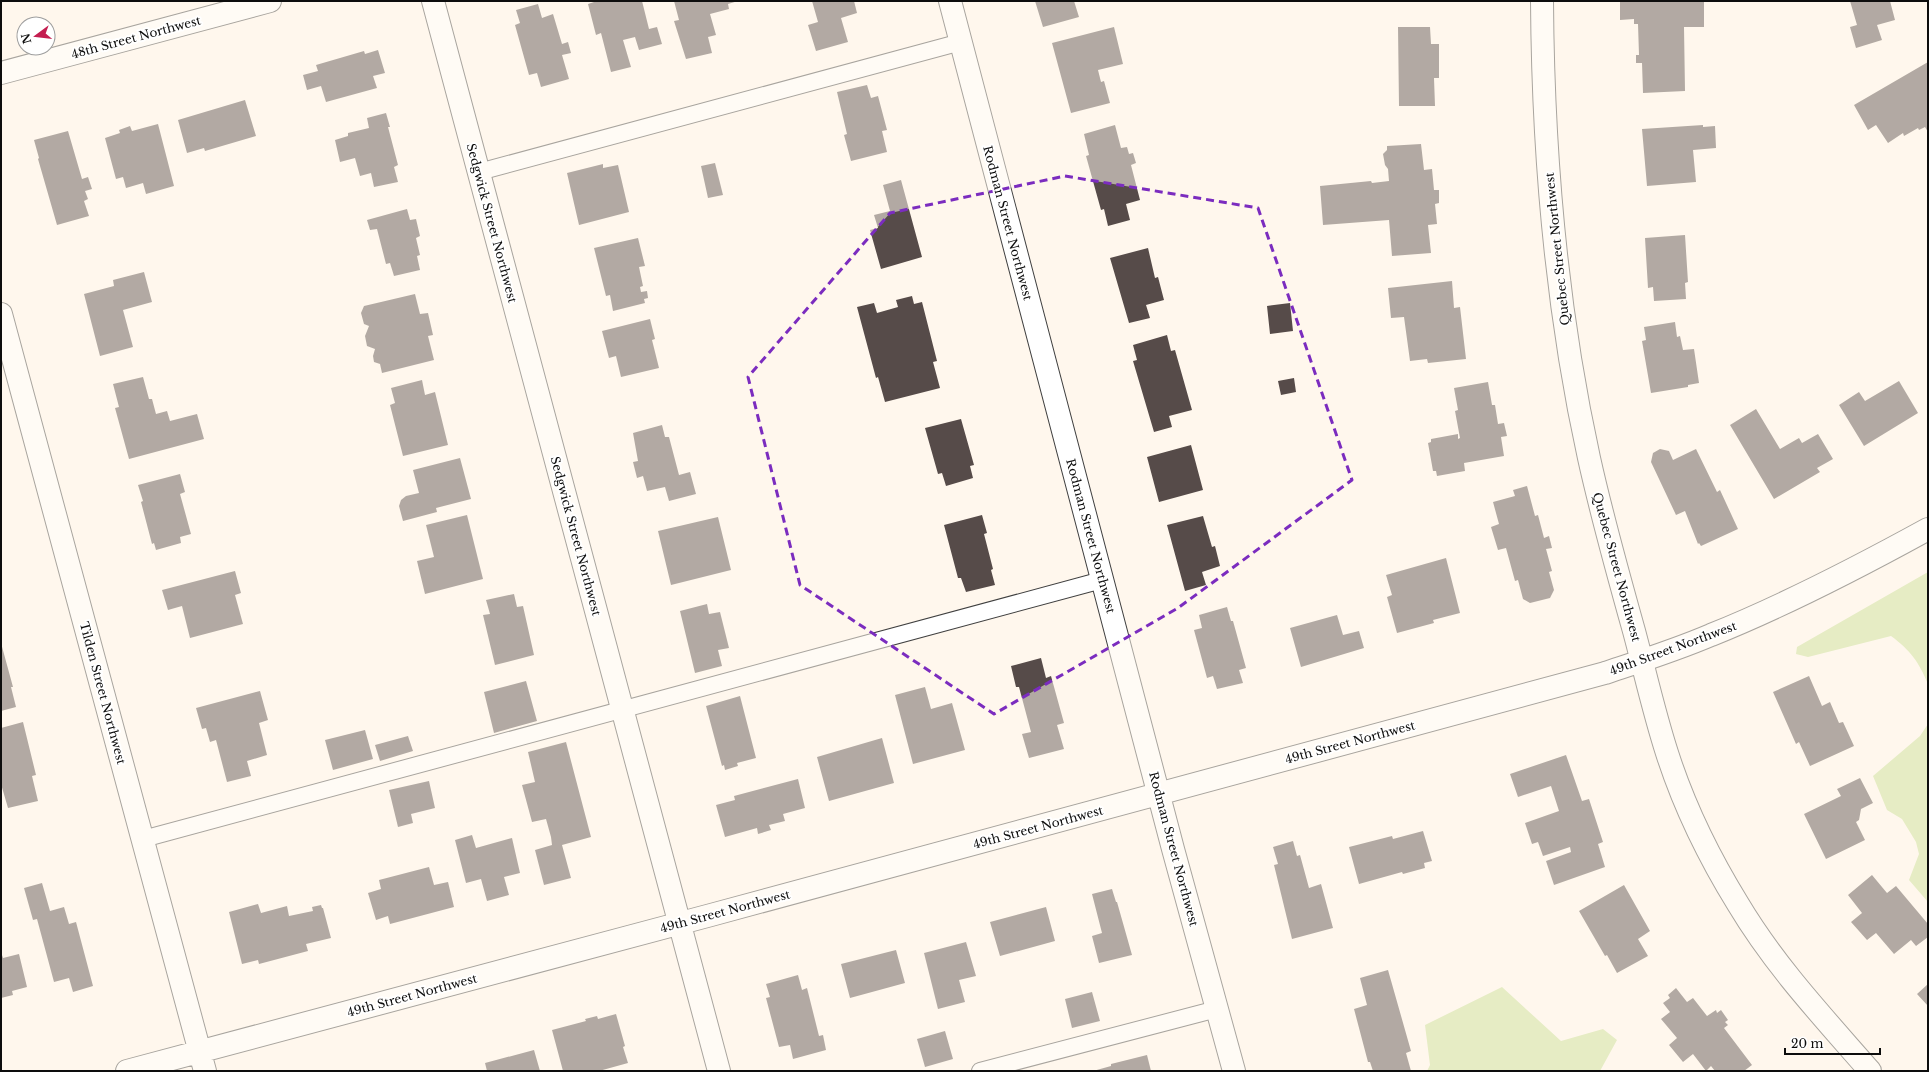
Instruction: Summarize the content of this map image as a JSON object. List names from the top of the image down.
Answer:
{
  "streets": {
    "street": [
      "48th Street Northwest",
      "Sedgwick Street Northwest",
      "Rodman Street Northwest",
      "Quebec Street Northwest",
      "49th Street Northwest",
      "Tilden Street Northwest"
    ]
  },
  "crossings": [
    ["Sedgwick Street Northwest", "49th Street Northwest"],
    ["Rodman Street Northwest", "49th Street Northwest"],
    ["Quebec Street Northwest", "49th Street Northwest"],
    ["49th Street Northwest", "Tilden Street Northwest"]
  ],
  "scale_bar": "20 m",
  "north": "left"
}
